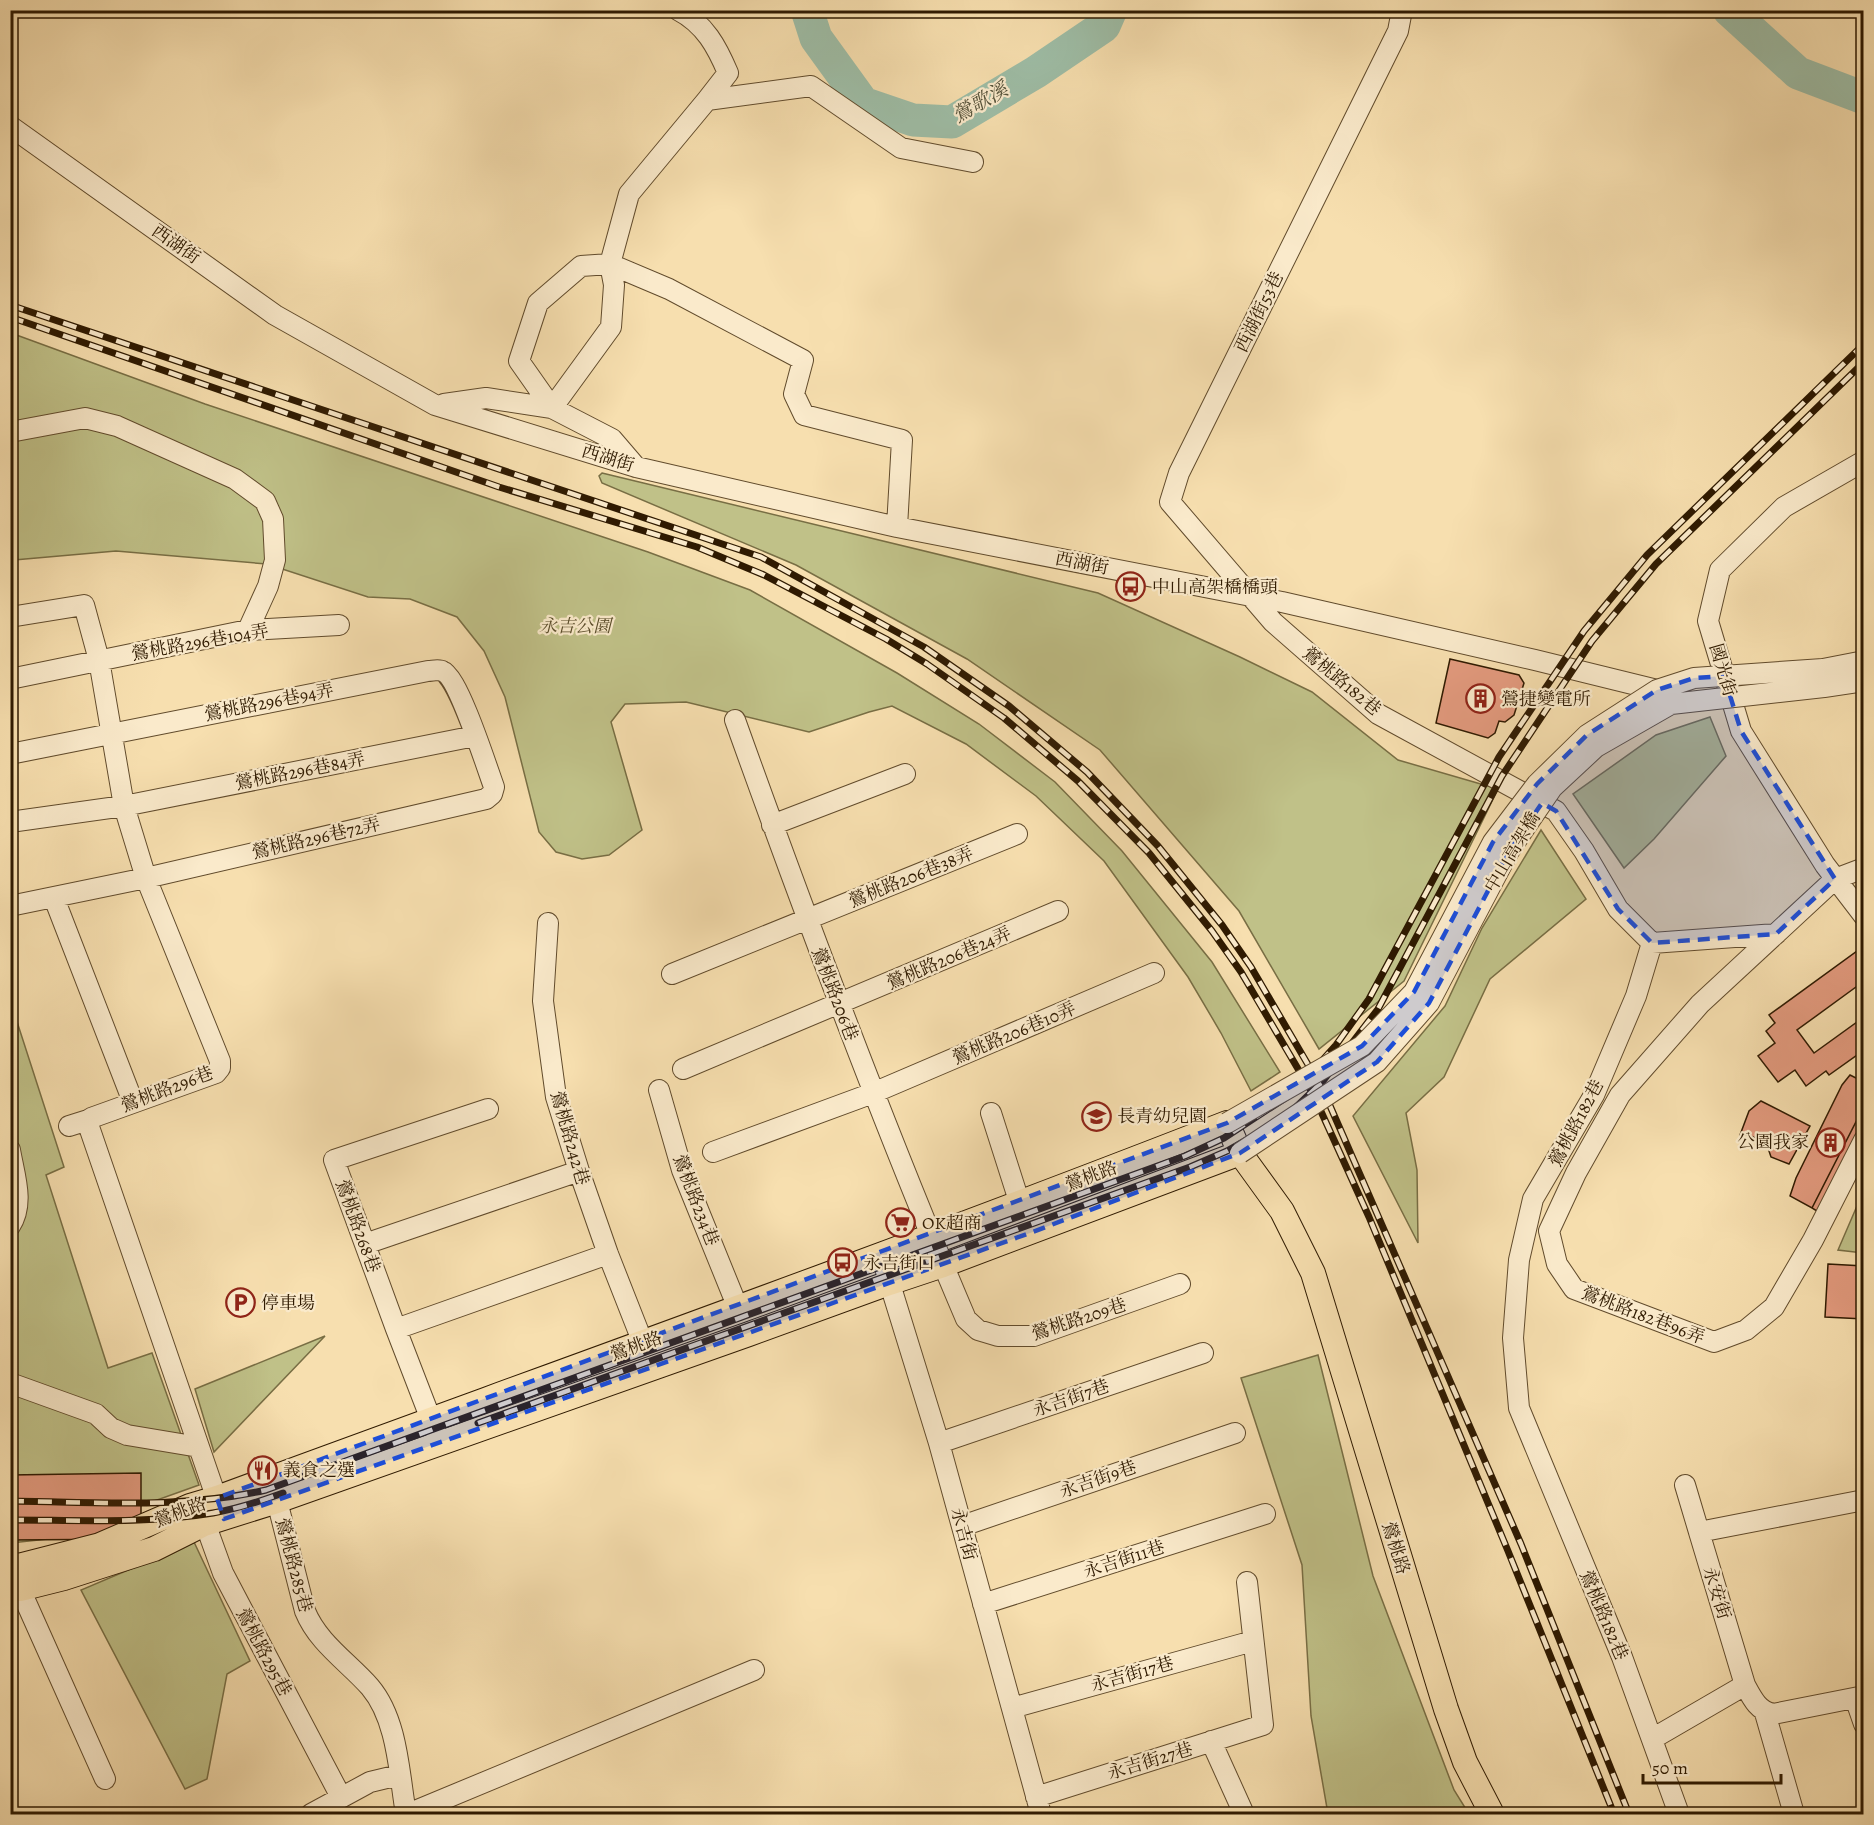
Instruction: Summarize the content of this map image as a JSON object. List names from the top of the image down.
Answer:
{
  "streets": {
    "main road": ["鶯桃路"],
    "street": [
      "西湖街",
      "西湖街53巷",
      "鶯桃路296巷104弄",
      "國光街",
      "鶯桃路182巷",
      "鶯桃路296巷94弄",
      "鶯桃路296巷84弄",
      "鶯桃路296巷72弄",
      "中山高架橋",
      "鶯桃路206巷38弄",
      "鶯桃路206巷24弄",
      "鶯桃路206巷",
      "鶯桃路206巷10弄",
      "鶯桃路296巷",
      "鶯桃路242巷",
      "鶯桃路234巷",
      "鶯桃路268巷",
      "鶯桃路182巷96弄",
      "鶯桃路209巷",
      "永吉街7巷",
      "永吉街9巷",
      "永吉街",
      "永吉街11巷",
      "鶯桃路285巷",
      "永安街",
      "鶯桃路295巷",
      "永吉街17巷",
      "永吉街27巷"
    ]
  },
  "crossings": [
    ["西湖街", "西湖街53巷"],
    ["西湖街", "鶯桃路182巷"],
    ["西湖街", "中山高架橋"],
    ["西湖街53巷", "鶯桃路182巷"],
    ["鶯桃路296巷104弄", "鶯桃路296巷"],
    ["國光街", "鶯桃路182巷96弄"],
    ["鶯桃路296巷94弄", "鶯桃路296巷84弄"],
    ["鶯桃路296巷94弄", "鶯桃路296巷72弄"],
    ["鶯桃路296巷94弄", "鶯桃路296巷"],
    ["鶯桃路296巷84弄", "鶯桃路296巷72弄"],
    ["鶯桃路296巷84弄", "鶯桃路296巷"],
    ["鶯桃路296巷72弄", "鶯桃路296巷"],
    ["中山高架橋", "鶯桃路"],
    ["鶯桃路206巷38弄", "鶯桃路206巷"],
    ["鶯桃路206巷24弄", "鶯桃路206巷"],
    ["鶯桃路206巷", "鶯桃路206巷10弄"],
    ["鶯桃路206巷", "鶯桃路"],
    ["鶯桃路206巷", "鶯桃路209巷"],
    ["鶯桃路242巷", "鶯桃路"],
    ["鶯桃路", "鶯桃路234巷"],
    ["鶯桃路", "鶯桃路268巷"],
    ["鶯桃路", "鶯桃路209巷"],
    ["鶯桃路", "永吉街"],
    ["鶯桃路", "鶯桃路285巷"],
    ["鶯桃路", "鶯桃路295巷"],
    ["永吉街7巷", "永吉街"],
    ["永吉街9巷", "永吉街"],
    ["永吉街", "永吉街11巷"],
    ["永吉街", "永吉街17巷"],
    ["永吉街", "永吉街27巷"],
    ["永吉街17巷", "永吉街27巷"]
  ],
  "water": ["鶯歌溪"],
  "parks": ["永吉公園"],
  "places": {
    "bus stop": ["中山高架橋橋頭", "永吉街口"],
    "building": ["鶯捷變電所", "公園我家"],
    "school or university": ["長青幼兒園"],
    "supermarket": ["OK超商"],
    "parking": ["停車場"],
    "restaurant": ["義食之選"]
  },
  "scale_bar": "50 m"
}
